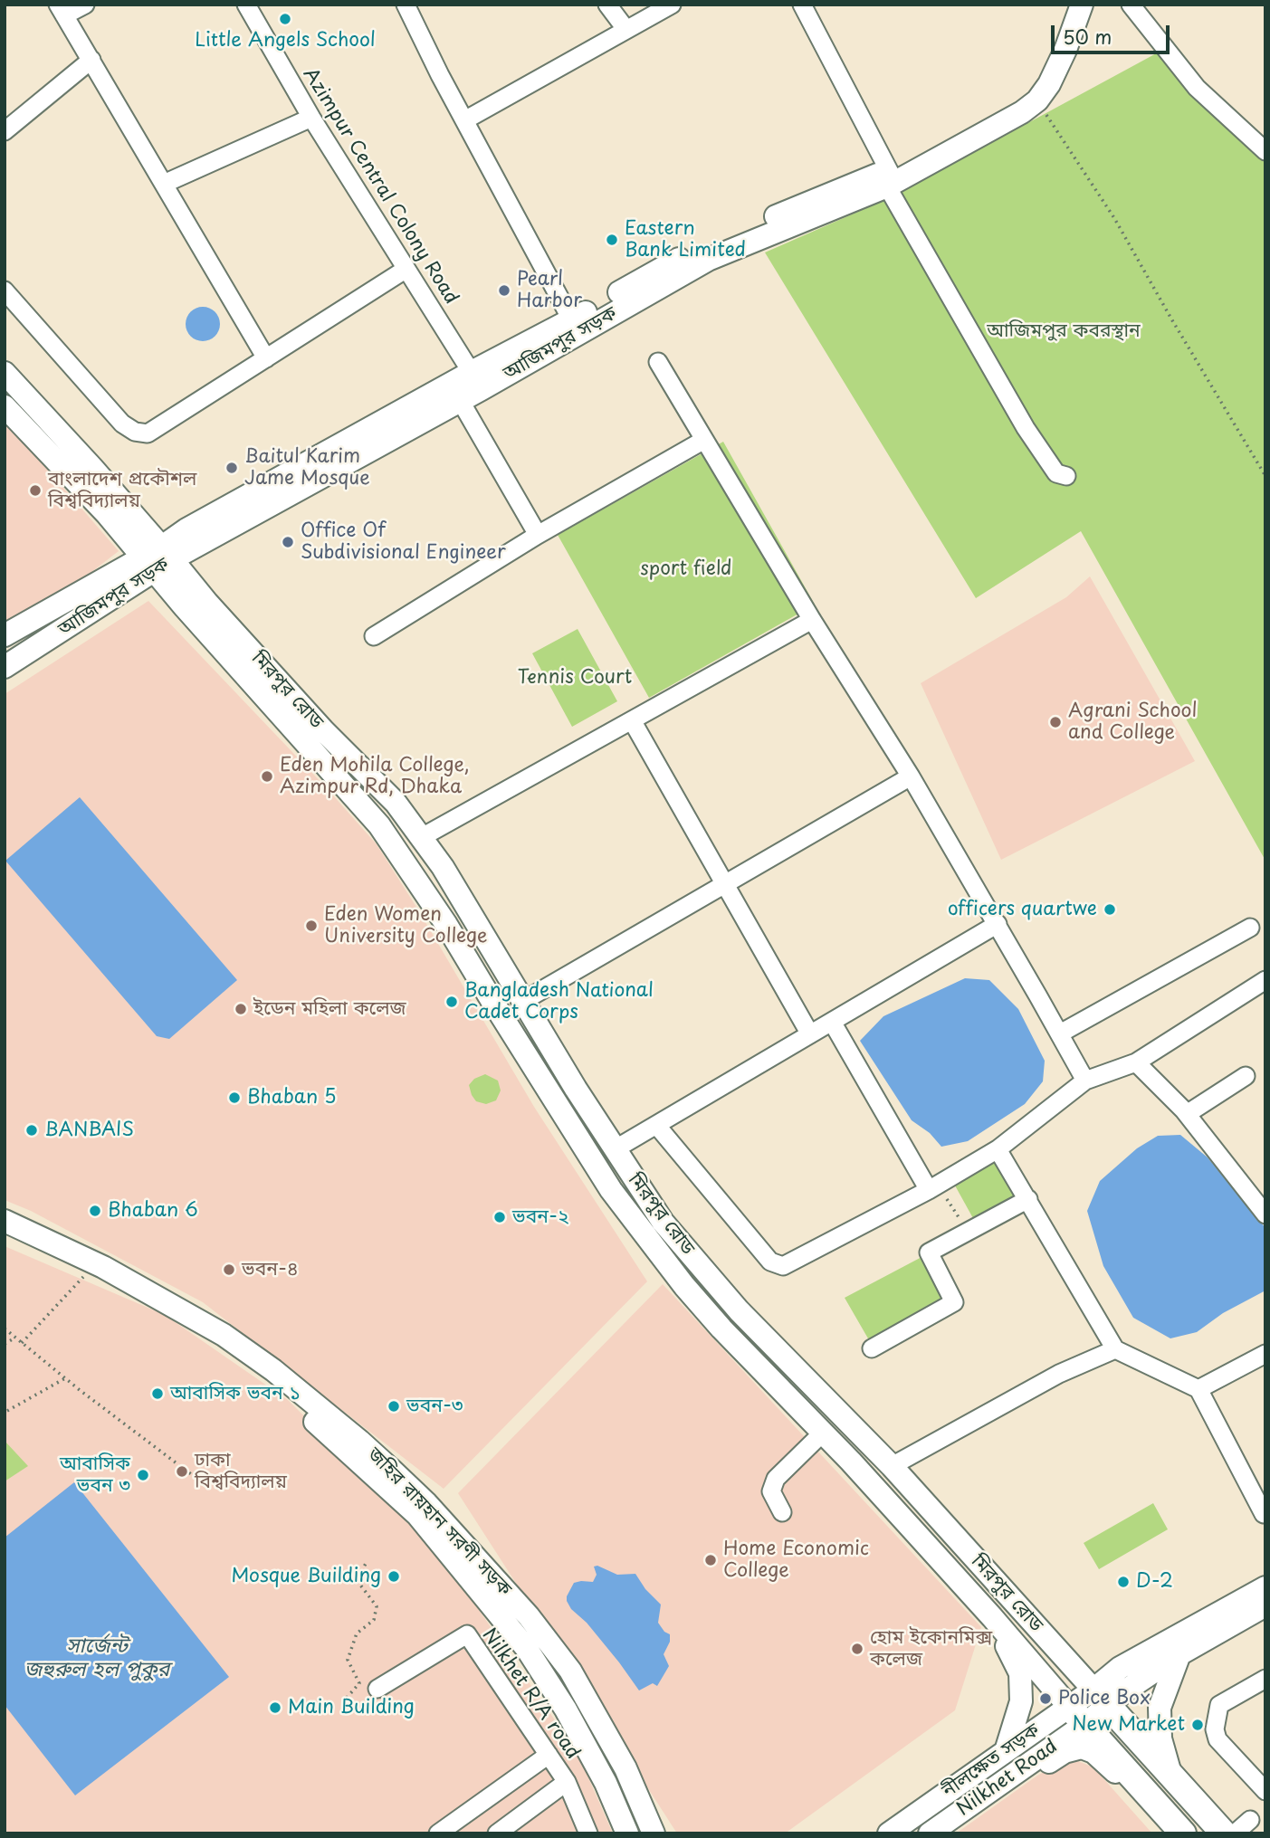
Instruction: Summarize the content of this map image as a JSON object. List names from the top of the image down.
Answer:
{
  "streets": {
    "highway": ["মিরপুর রোড"],
    "main road": [
      "আজিমপুর সড়ক",
      "জহির রায়হান সরণী সড়ক",
      "নীলক্ষেত সড়ক",
      "Nilkhet Road"
    ],
    "street": ["Azimpur Central Colony Road", "Nilkhet R/A road"]
  },
  "crossings": [
    ["Azimpur Central Colony Road", "আজিমপুর সড়ক"],
    ["আজিমপুর সড়ক", "মিরপুর রোড"],
    ["মিরপুর রোড", "নীলক্ষেত সড়ক"],
    ["মিরপুর রোড", "Nilkhet Road"],
    ["নীলক্ষেত সড়ক", "Nilkhet Road"]
  ],
  "water": ["সার্জেন্ট জহুরুল হল পুকুর"],
  "parks": ["আজিমপুর কবরস্থান", "sport field", "Tennis Court"],
  "places": [
    "Little Angels School",
    "Eastern Bank Limited",
    "Pearl Harbor",
    "Baitul Karim Jame Mosque",
    "বাংলাদেশ প্রকৌশল বিশ্ববিদ্যালয়",
    "Office Of Subdivisional Engineer",
    "Agrani School and College",
    "Eden Mohila College, Azimpur Rd, Dhaka",
    "officers quartwe",
    "Eden Women University College",
    "Bangladesh National Cadet Corps",
    "ইডেন মহিলা কলেজ",
    "Bhaban 5",
    "BANBAIS",
    "Bhaban 6",
    "ভবন-২",
    "ভবন-৪",
    "আবাসিক ভবন ১",
    "ভবন-৩",
    "ঢাকা বিশ্ববিদ্যালয়",
    "আবাসিক ভবন ৩",
    "Home Economic College",
    "Mosque Building",
    "D-2",
    "হোম ইকোনমিক্স কলেজ",
    "Police Box",
    "Main Building",
    "New Market"
  ],
  "scale_bar": "50 m"
}
